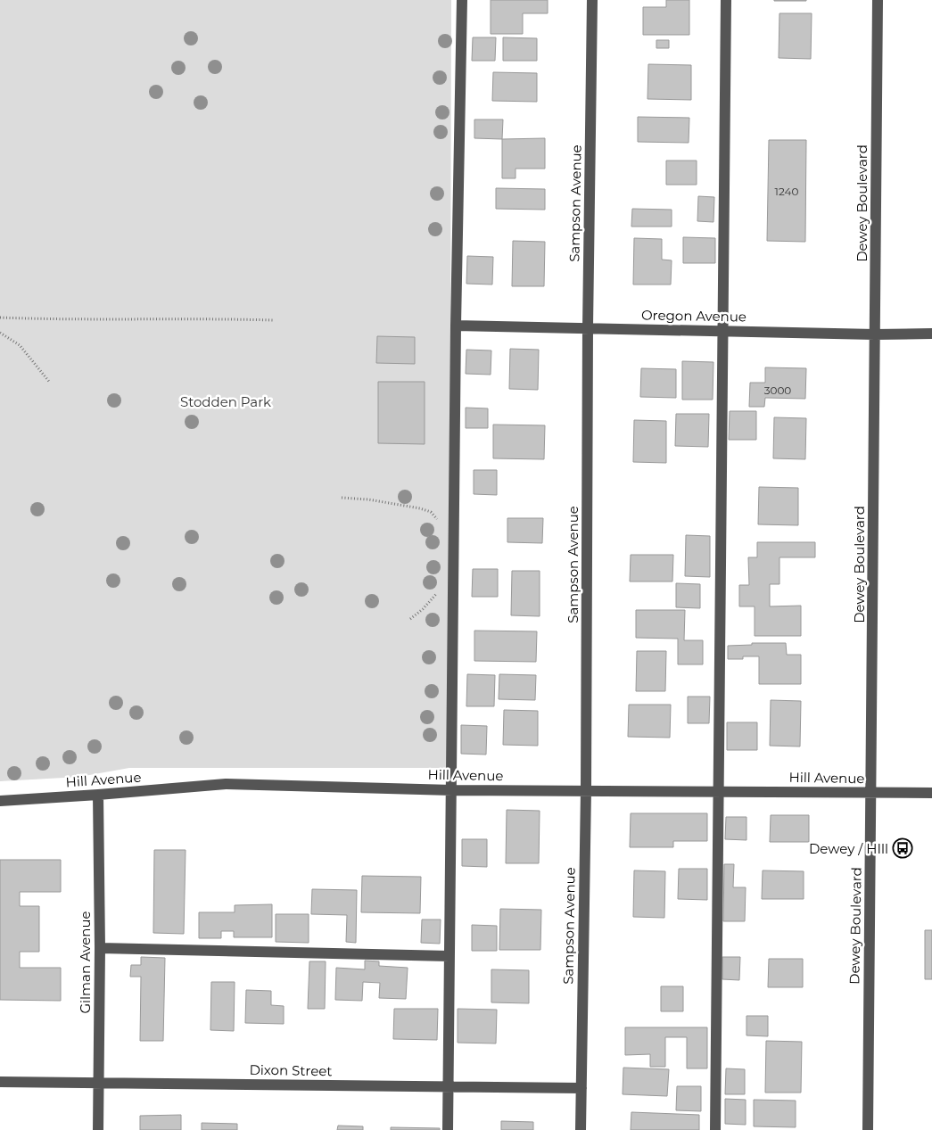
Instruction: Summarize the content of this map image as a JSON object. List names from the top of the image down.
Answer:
{
  "streets": {
    "street": [
      "Sampson Avenue",
      "Dewey Boulevard",
      "Oregon Avenue",
      "Hill Avenue",
      "Gilman Avenue",
      "Dixon Street"
    ]
  },
  "crossings": [
    ["Sampson Avenue", "Oregon Avenue"],
    ["Sampson Avenue", "Hill Avenue"],
    ["Sampson Avenue", "Dixon Street"],
    ["Dewey Boulevard", "Oregon Avenue"],
    ["Dewey Boulevard", "Hill Avenue"],
    ["Hill Avenue", "Gilman Avenue"],
    ["Gilman Avenue", "Dixon Street"]
  ],
  "parks": ["Stodden Park"],
  "places": {
    "bus stop": ["Dewey / HIll"]
  },
  "house_numbers": ["1240", "3000"]
}
